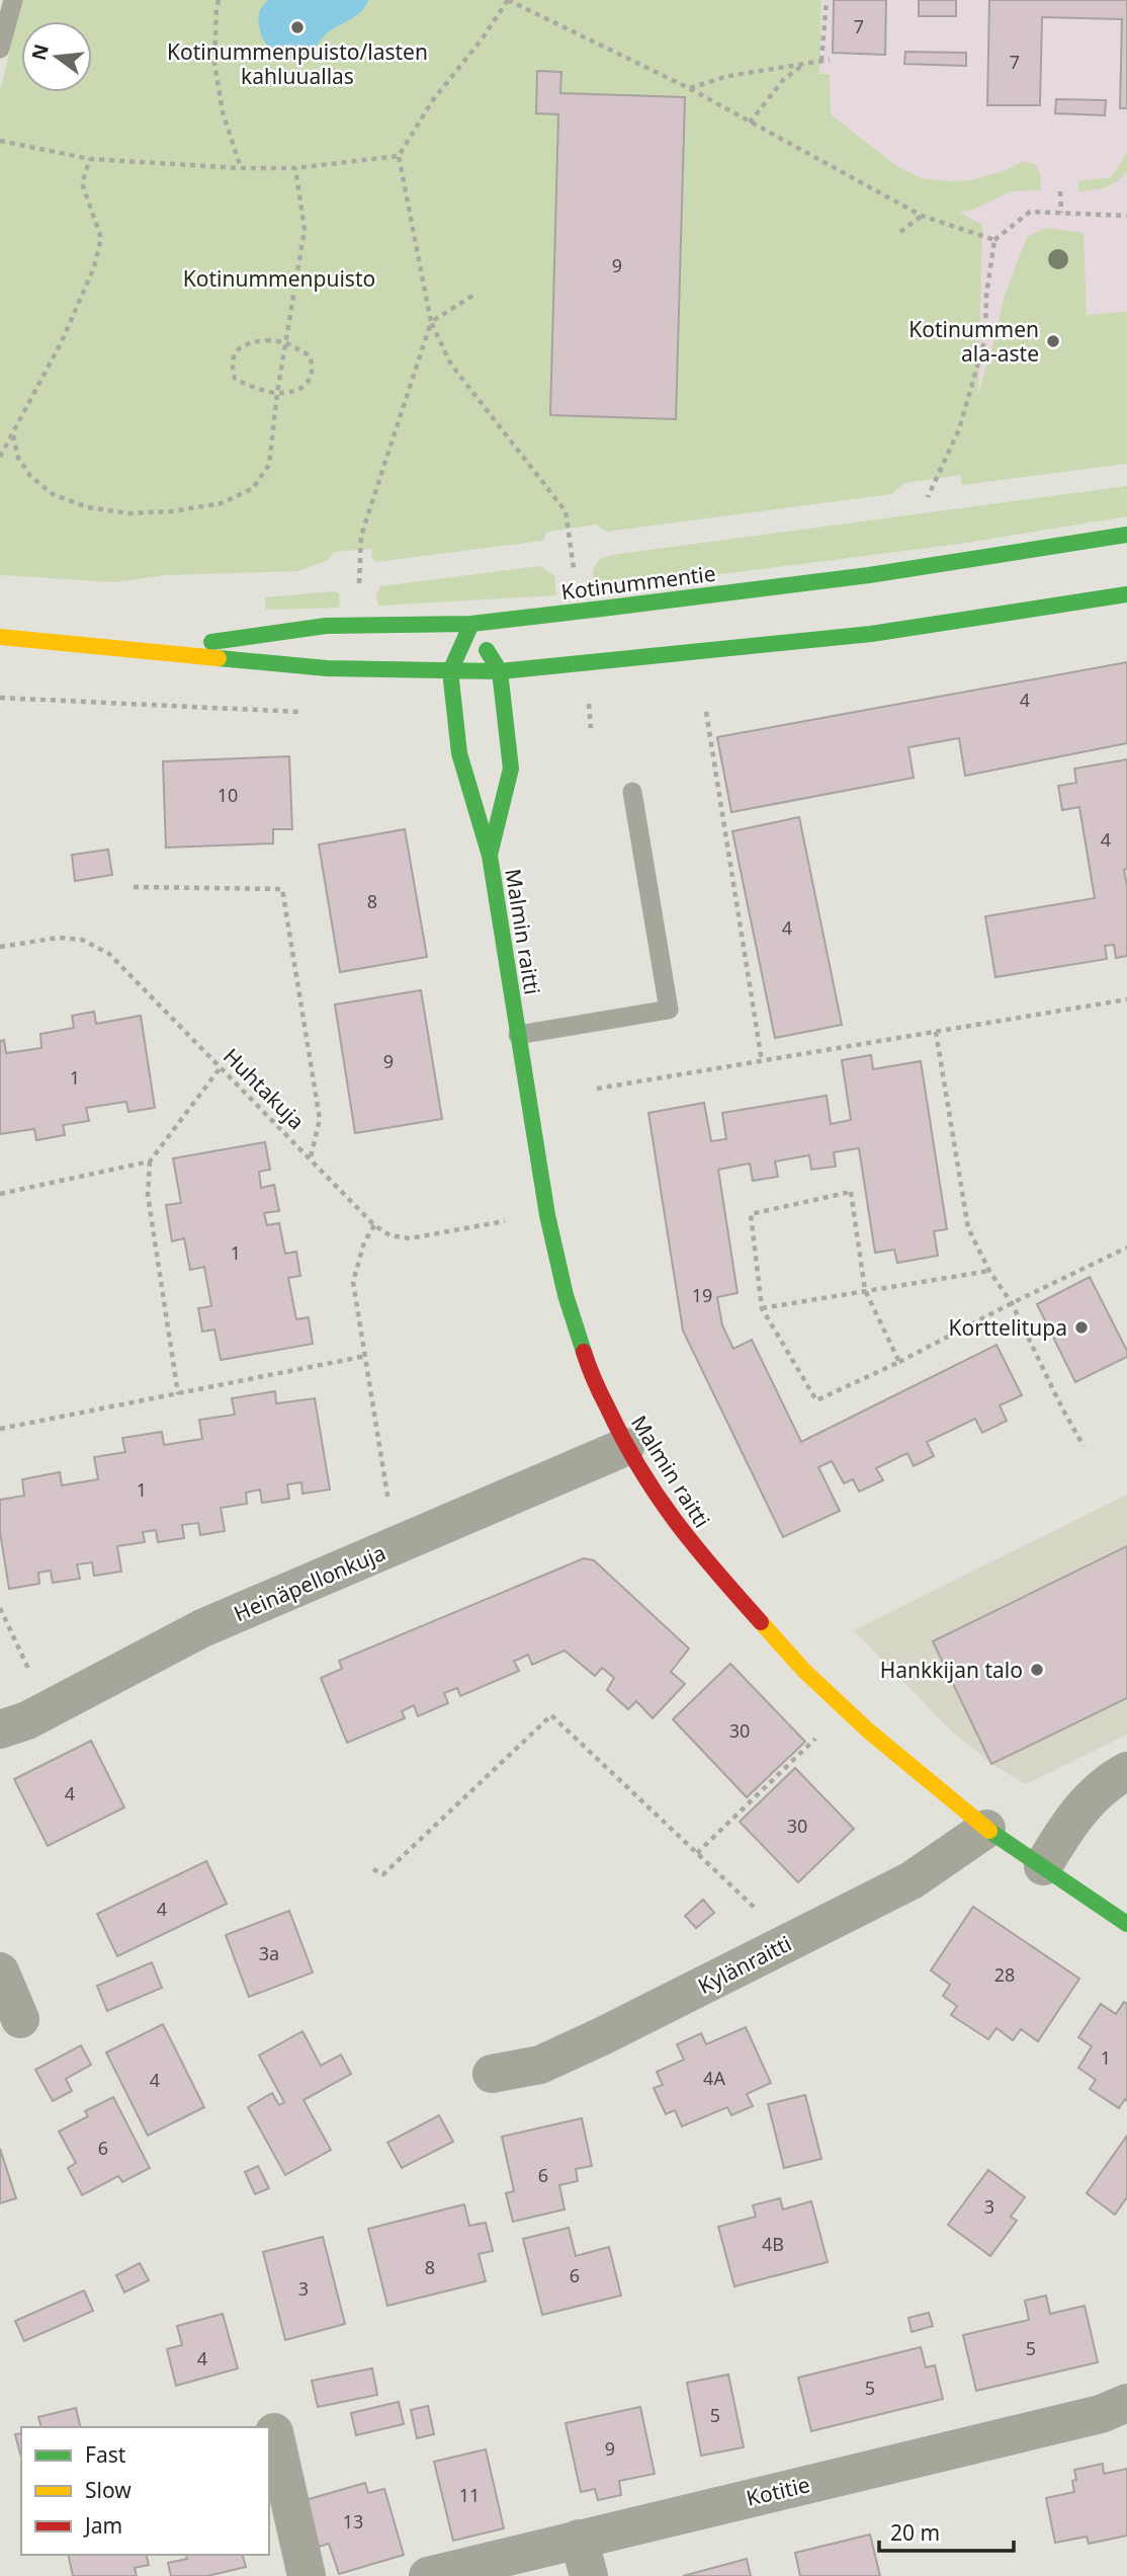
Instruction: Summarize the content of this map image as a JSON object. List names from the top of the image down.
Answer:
{
  "streets": {
    "main road": ["Kotinummentie", "Malmin raitti"],
    "street": ["Heinäpellonkuja", "Kylänraitti", "Kotitie"],
    "path": ["Huhtakuja"]
  },
  "crossings": [
    ["Kotinummentie", "Malmin raitti"],
    ["Malmin raitti", "Heinäpellonkuja"],
    ["Malmin raitti", "Kylänraitti"]
  ],
  "parks": ["Kotinummenpuisto"],
  "places": [
    "Kotinummenpuisto/lasten kahluuallas",
    "Kotinummen ala-aste",
    "Korttelitupa",
    "Hankkijan talo"
  ],
  "house_numbers": [
    "7",
    "7",
    "9",
    "4",
    "10",
    "4",
    "8",
    "4",
    "9",
    "1",
    "1",
    "19",
    "1",
    "30",
    "4",
    "30",
    "4",
    "3a",
    "28",
    "1",
    "4A",
    "4",
    "6",
    "6",
    "3",
    "4B",
    "8",
    "6",
    "3",
    "5",
    "4",
    "5",
    "5",
    "9",
    "11",
    "13"
  ],
  "legend": ["Fast", "Slow", "Jam"],
  "scale_bar": "20 m",
  "north": "left"
}
